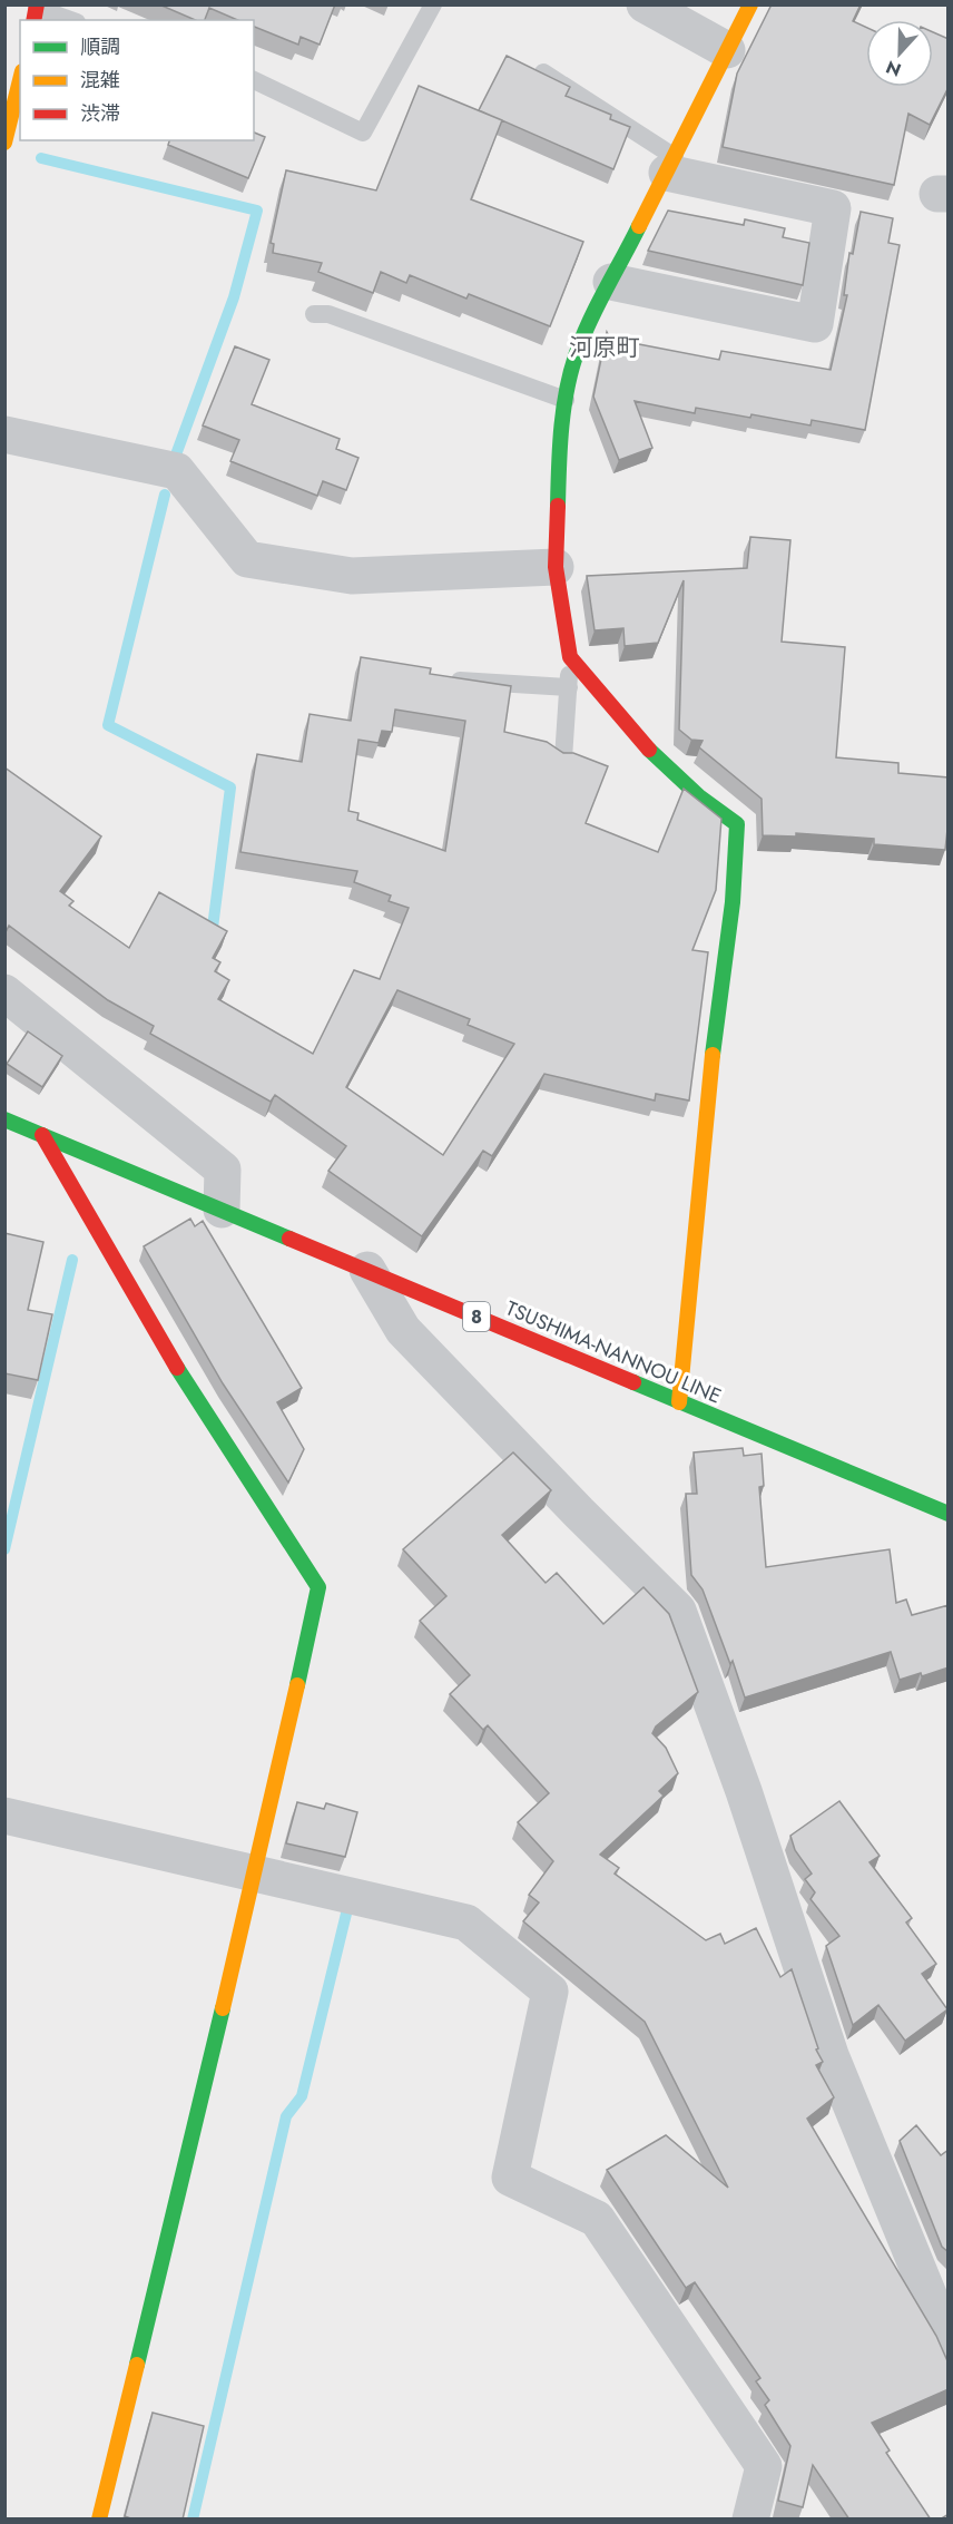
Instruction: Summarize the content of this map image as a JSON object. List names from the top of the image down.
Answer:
{
  "streets": {
    "street": ["8", "TSUSHIMA-NANNOU LINE"]
  },
  "districts": ["河原町"],
  "legend": ["順調", "混雑", "渋滞"],
  "north": "bottom"
}
